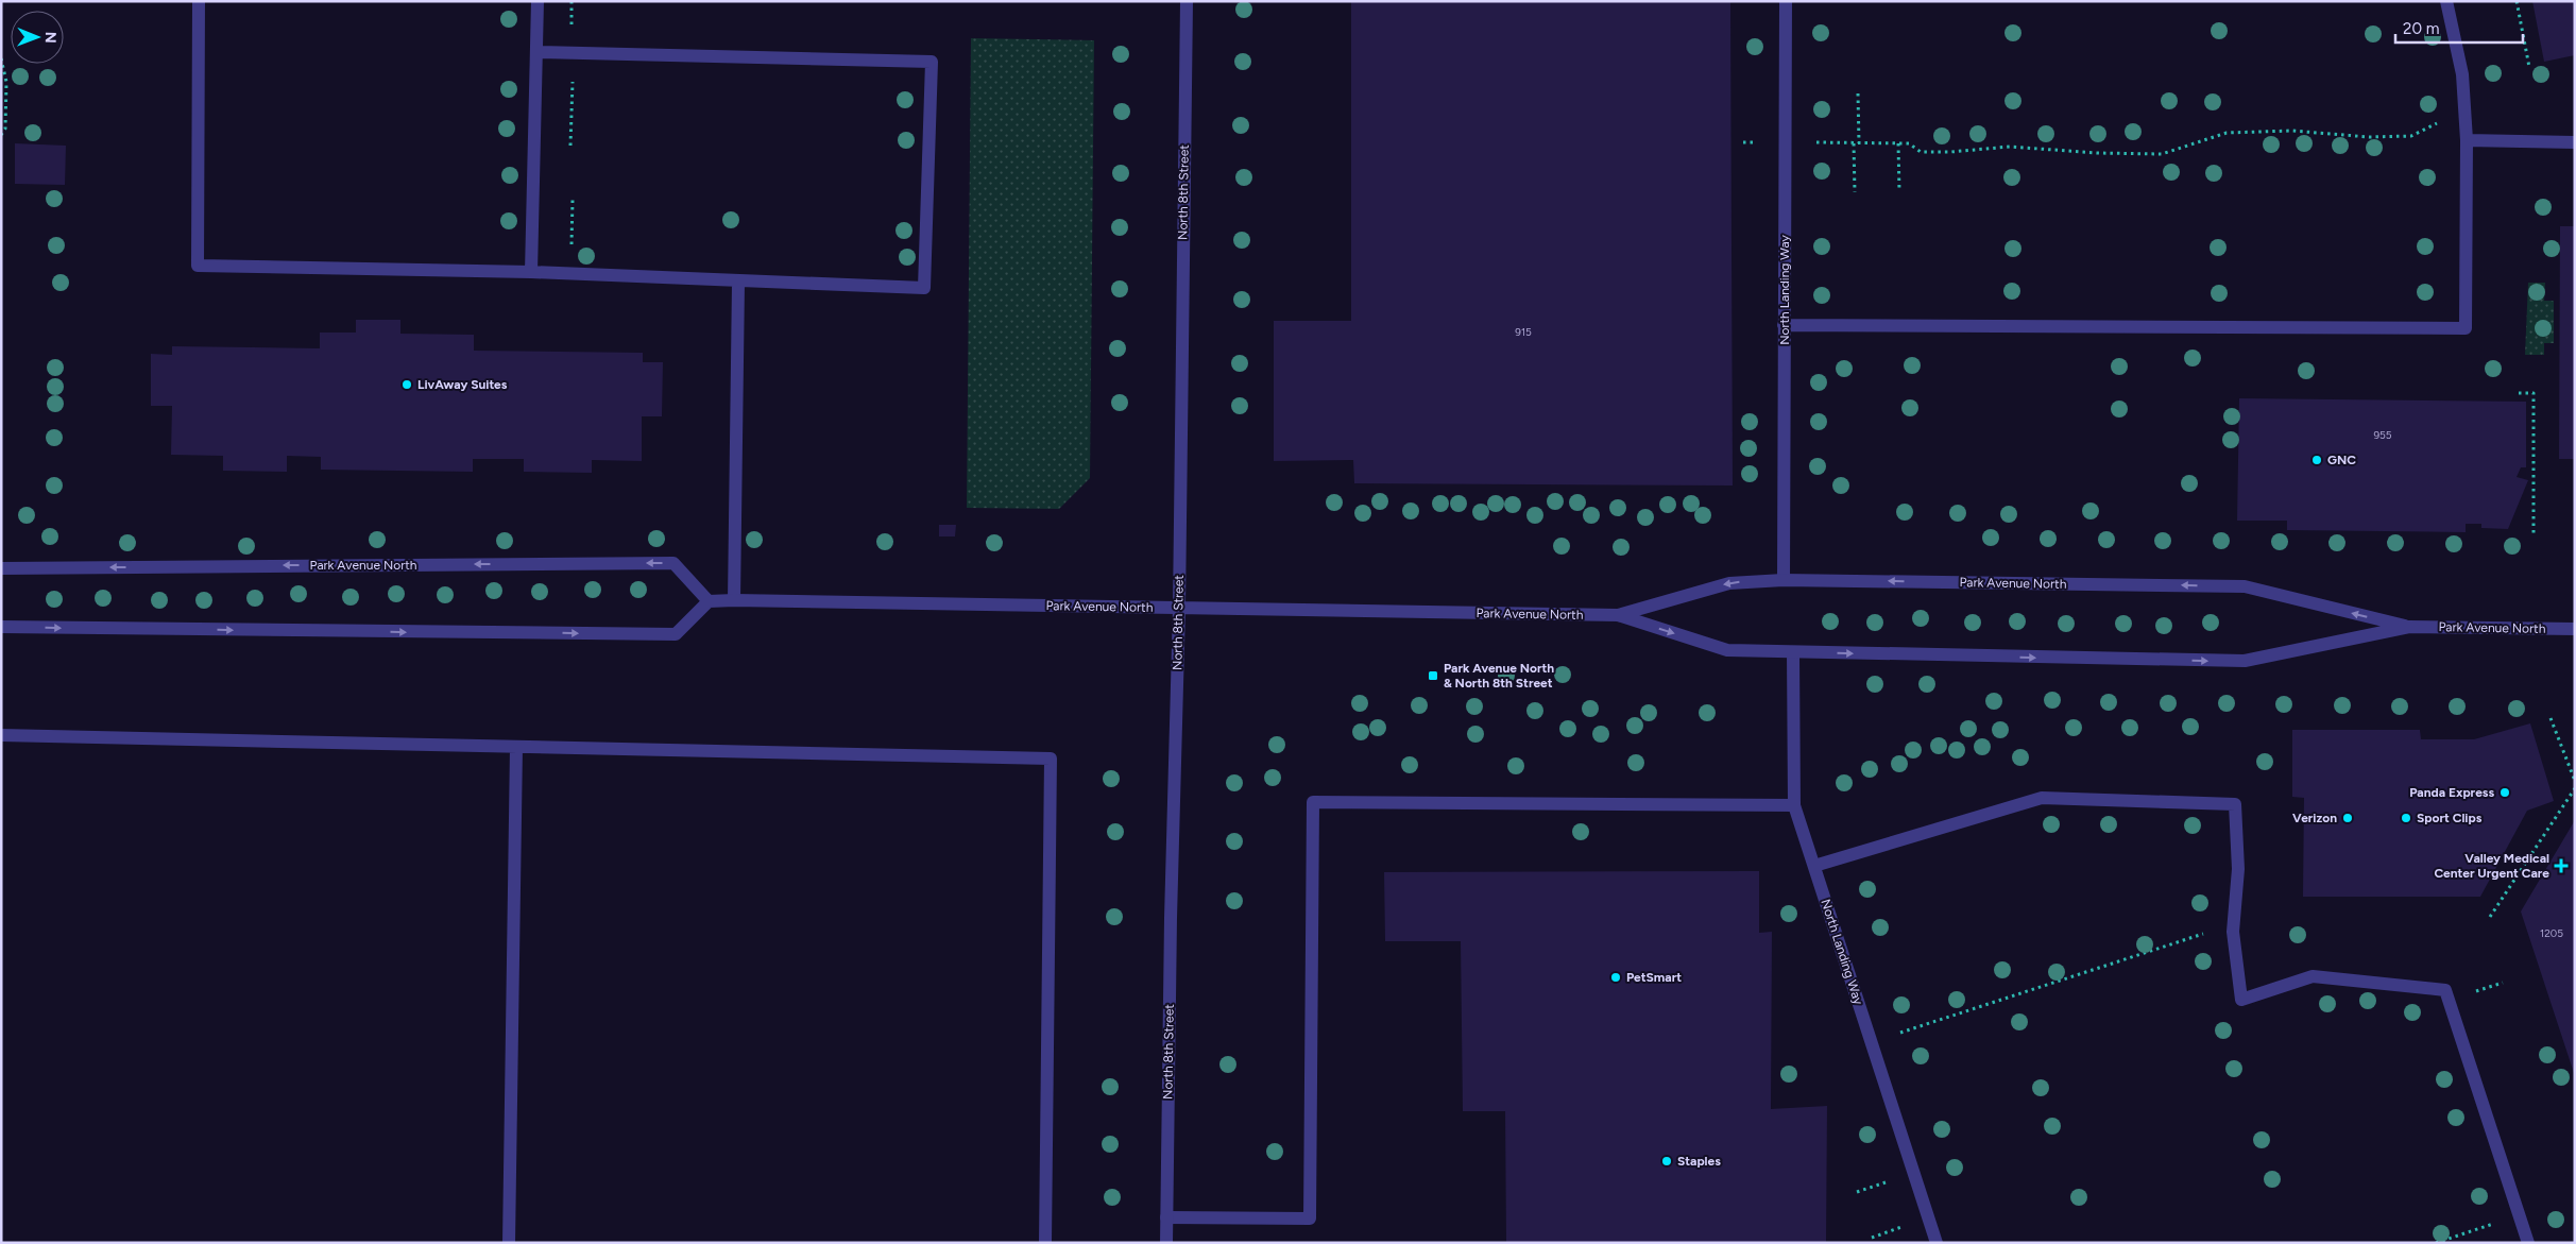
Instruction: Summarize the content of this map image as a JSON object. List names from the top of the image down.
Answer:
{
  "streets": {
    "street": ["North 8th Street", "North Landing Way", "Park Avenue North"]
  },
  "crossings": [
    ["North 8th Street", "Park Avenue North"],
    ["North Landing Way", "Park Avenue North"]
  ],
  "places": {
    "other": [
      "LivAway Suites",
      "GNC",
      "Panda Express",
      "Verizon",
      "Sport Clips",
      "PetSmart",
      "Staples"
    ],
    "transit": ["Park Avenue North & North 8th Street"],
    "health": ["Valley Medical Center Urgent Care"]
  },
  "house_numbers": ["915", "955", "1205"],
  "scale_bar": "20 m",
  "north": "right"
}
